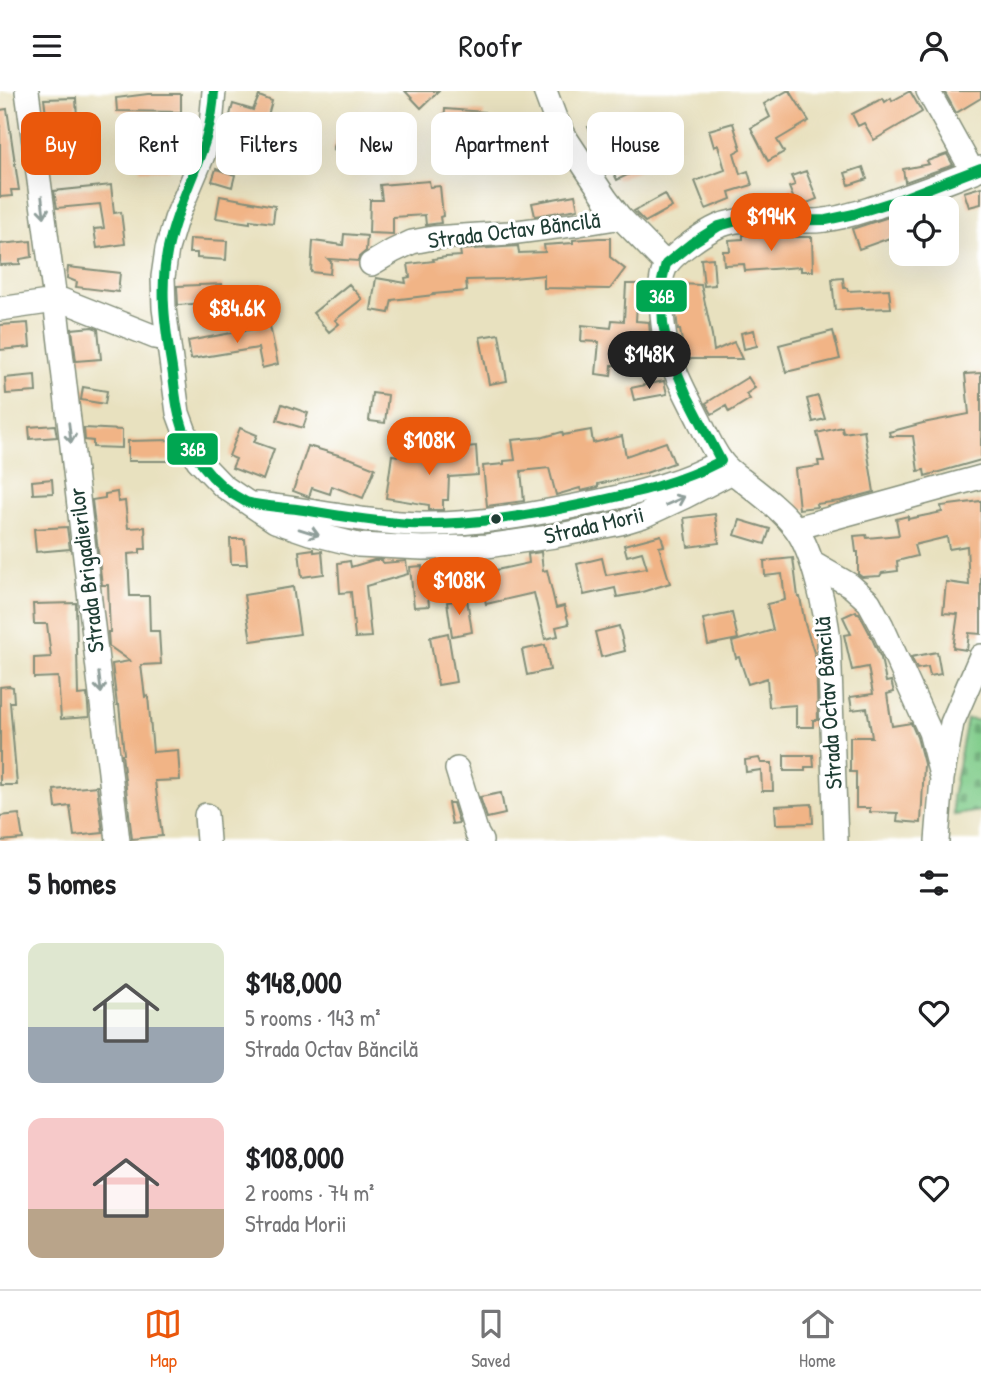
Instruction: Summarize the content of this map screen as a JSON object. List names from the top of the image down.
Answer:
{
  "streets": {
    "street": ["Strada Octav Băncilă", "Strada Morii", "Strada Brigadierilor"]
  },
  "crossings": [
    ["Strada Octav Băncilă", "Strada Morii"]
  ],
  "one_way": ["Strada Brigadierilor"],
  "lines": ["transit line 36B"],
  "page": {
    "header": "Roofr",
    "chip": [
      "Buy",
      "Rent",
      "Filters",
      "New",
      "Apartment",
      "House"
    ],
    "price": [
      "$194K",
      "$84.6K",
      "$148K",
      "$108K",
      "$108K"
    ],
    "heading": "5 homes",
    "list": [
      {
        "name": "$148,000",
        "note": "5 rooms · 143 m² · Strada Octav Băncilă"
      },
      {
        "name": "$108,000",
        "note": "2 rooms · 74 m² · Strada Morii"
      }
    ],
    "tabs": ["Map", "Saved", "Home"]
  }
}
